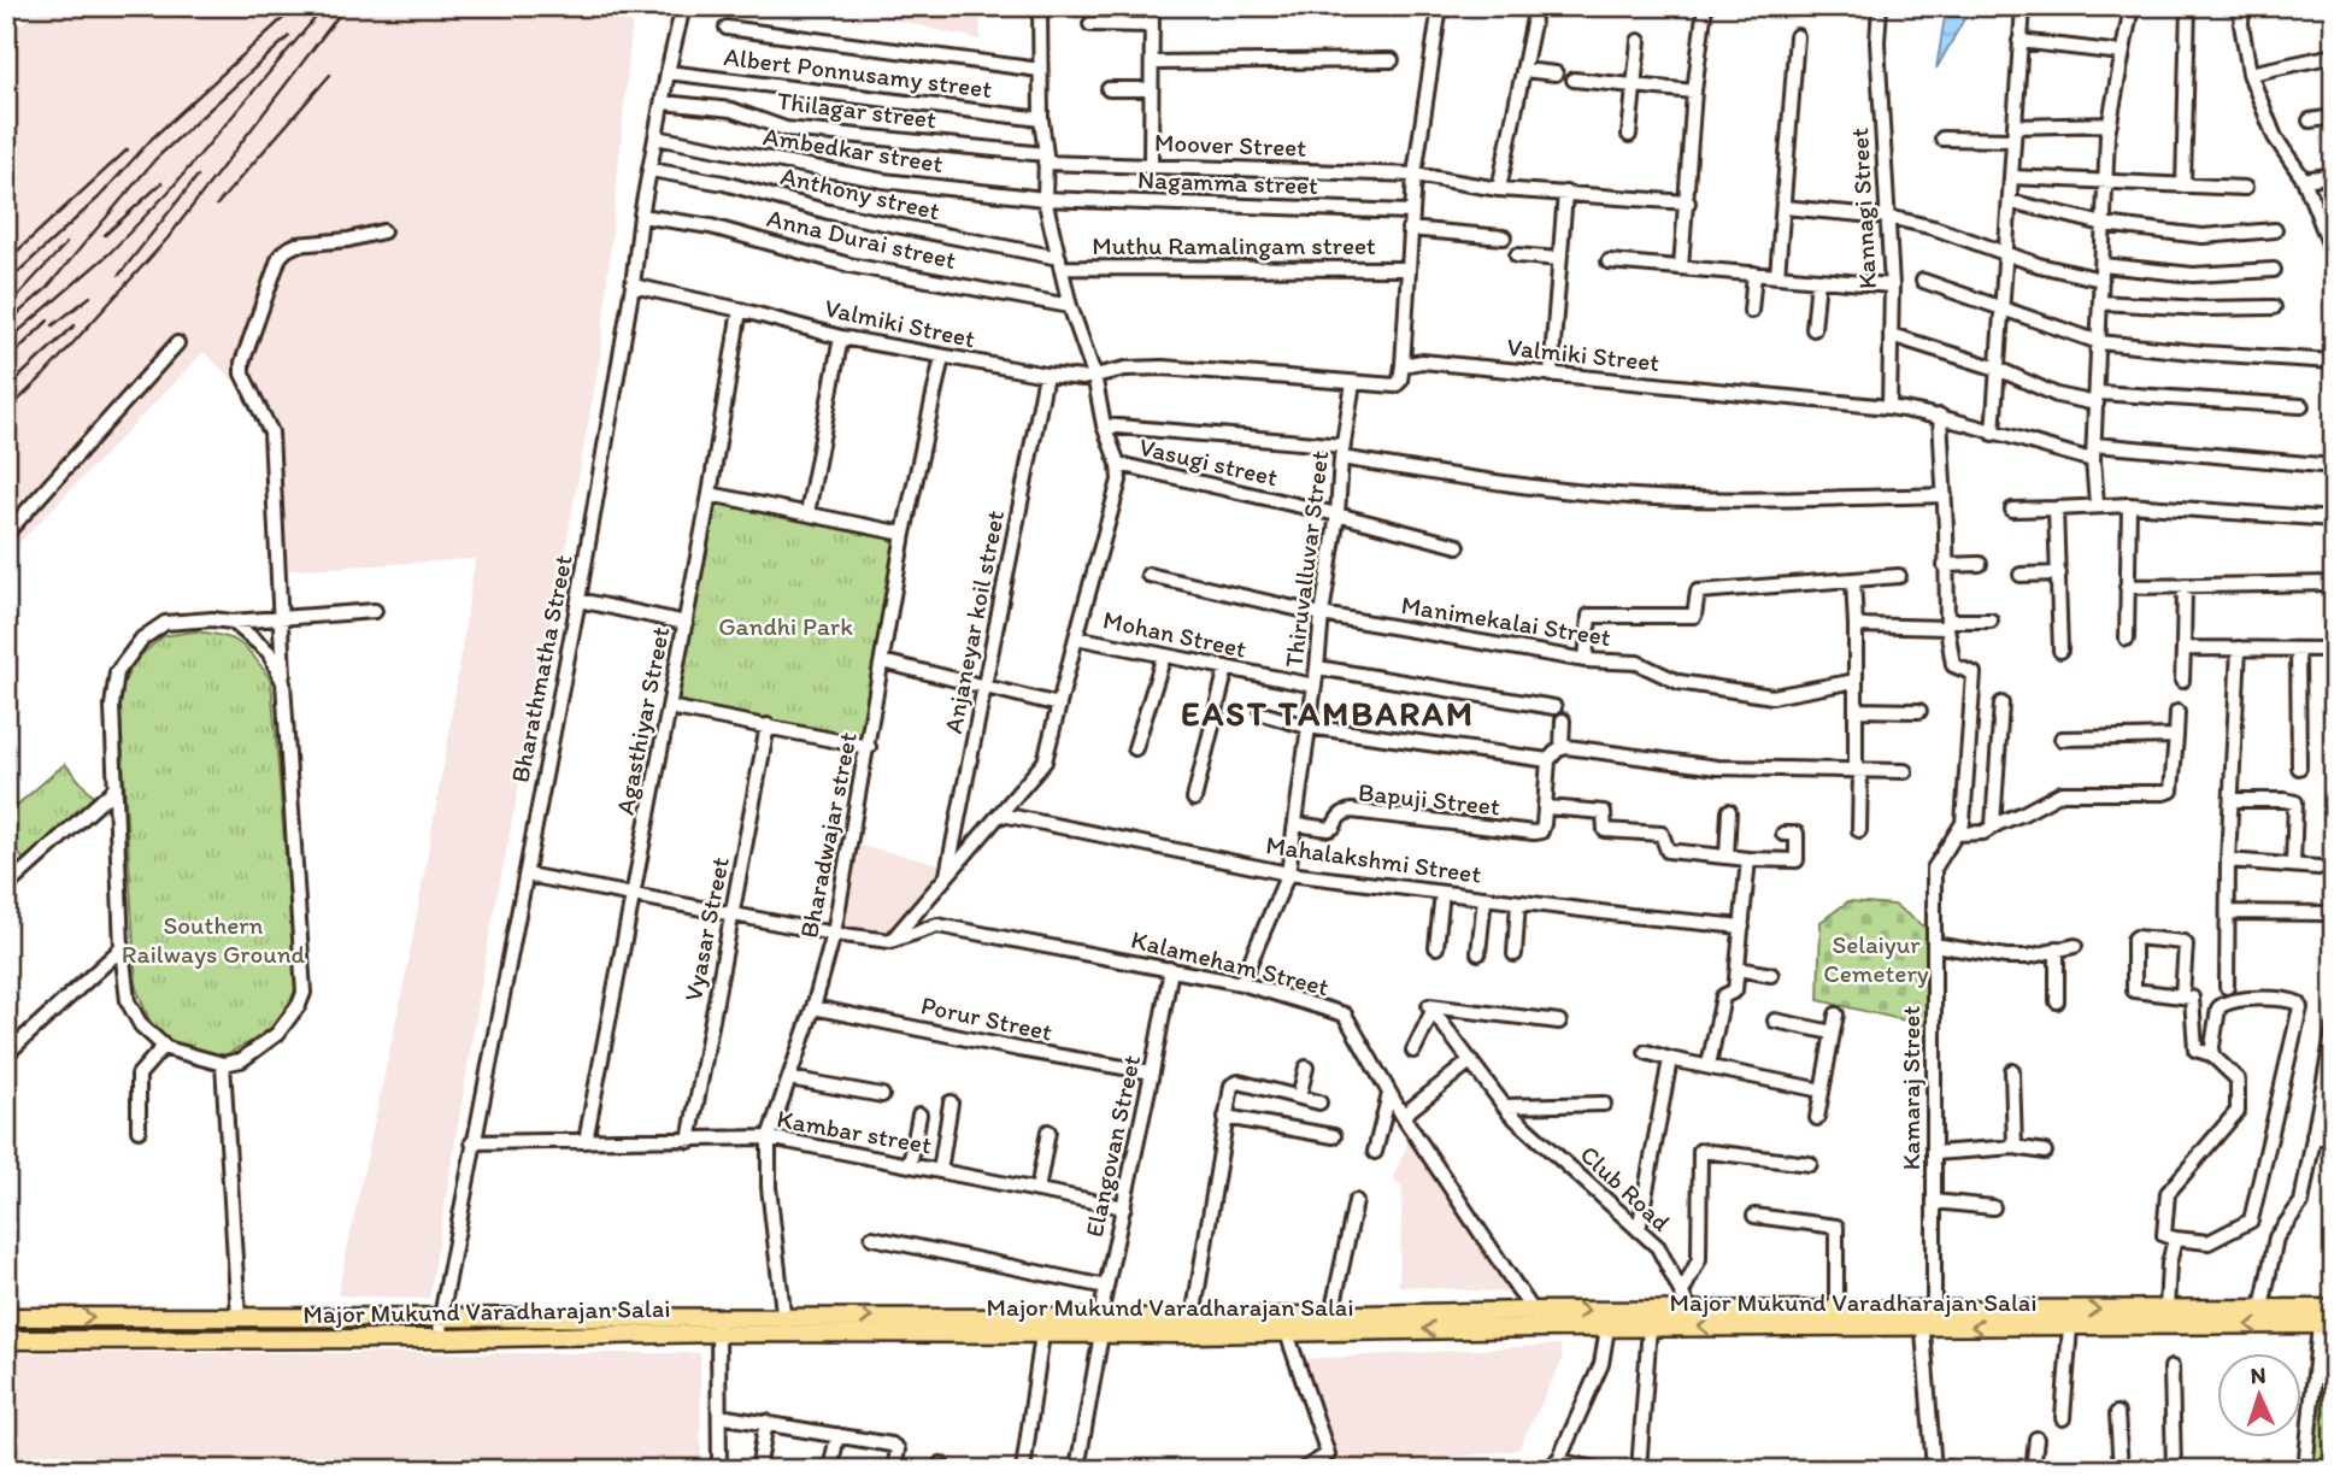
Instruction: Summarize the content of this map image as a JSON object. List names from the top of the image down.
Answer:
{
  "streets": {
    "main road": ["Major Mukund Varadharajan Salai"],
    "street": [
      "Albert Ponnusamy street",
      "Thilagar street",
      "Moover Street",
      "Ambedkar street",
      "Nagamma street",
      "Anthony street",
      "Kannagi Street",
      "Anna Durai street",
      "Muthu Ramalingam street",
      "Valmiki Street",
      "Vasugi street",
      "Thiruvalluvar Street",
      "Manimekalai Street",
      "Anjaneyar koil street",
      "Mohan Street",
      "Bharathmatha Street",
      "Agasthiyar Street",
      "Bapuji Street",
      "Bharadwajar street",
      "Mahalakshmi Street",
      "Vyasar Street",
      "Kalameham Street",
      "Porur Street",
      "Kamaraj Street",
      "Kambar street",
      "Elangovan Street",
      "Club Road"
    ]
  },
  "crossings": [
    ["Albert Ponnusamy street", "Bharathmatha Street"],
    ["Thilagar street", "Moover Street"],
    ["Thilagar street", "Bharathmatha Street"],
    ["Ambedkar street", "Nagamma street"],
    ["Ambedkar street", "Bharathmatha Street"],
    ["Anthony street", "Muthu Ramalingam street"],
    ["Anthony street", "Bharathmatha Street"],
    ["Kannagi Street", "Valmiki Street"],
    ["Anna Durai street", "Bharathmatha Street"],
    ["Valmiki Street", "Thiruvalluvar Street"],
    ["Valmiki Street", "Anjaneyar koil street"],
    ["Valmiki Street", "Bharathmatha Street"],
    ["Valmiki Street", "Agasthiyar Street"],
    ["Valmiki Street", "Bharadwajar street"],
    ["Valmiki Street", "Kamaraj Street"],
    ["Vasugi street", "Thiruvalluvar Street"],
    ["Thiruvalluvar Street", "Manimekalai Street"],
    ["Thiruvalluvar Street", "Mohan Street"],
    ["Thiruvalluvar Street", "Bapuji Street"],
    ["Thiruvalluvar Street", "Mahalakshmi Street"],
    ["Thiruvalluvar Street", "Kalameham Street"],
    ["Bharathmatha Street", "Kambar street"],
    ["Bharathmatha Street", "Major Mukund Varadharajan Salai"],
    ["Agasthiyar Street", "Kambar street"],
    ["Bharadwajar street", "Porur Street"],
    ["Bharadwajar street", "Kambar street"],
    ["Bharadwajar street", "Major Mukund Varadharajan Salai"],
    ["Vyasar Street", "Kambar street"],
    ["Kalameham Street", "Elangovan Street"],
    ["Kalameham Street", "Major Mukund Varadharajan Salai"],
    ["Porur Street", "Elangovan Street"],
    ["Kamaraj Street", "Major Mukund Varadharajan Salai"],
    ["Kambar street", "Elangovan Street"],
    ["Elangovan Street", "Major Mukund Varadharajan Salai"],
    ["Club Road", "Major Mukund Varadharajan Salai"]
  ],
  "districts": ["EAST TAMBARAM"],
  "parks": ["Gandhi Park", "Southern Railways Ground", "Selaiyur Cemetery"],
  "north": "top"
}
